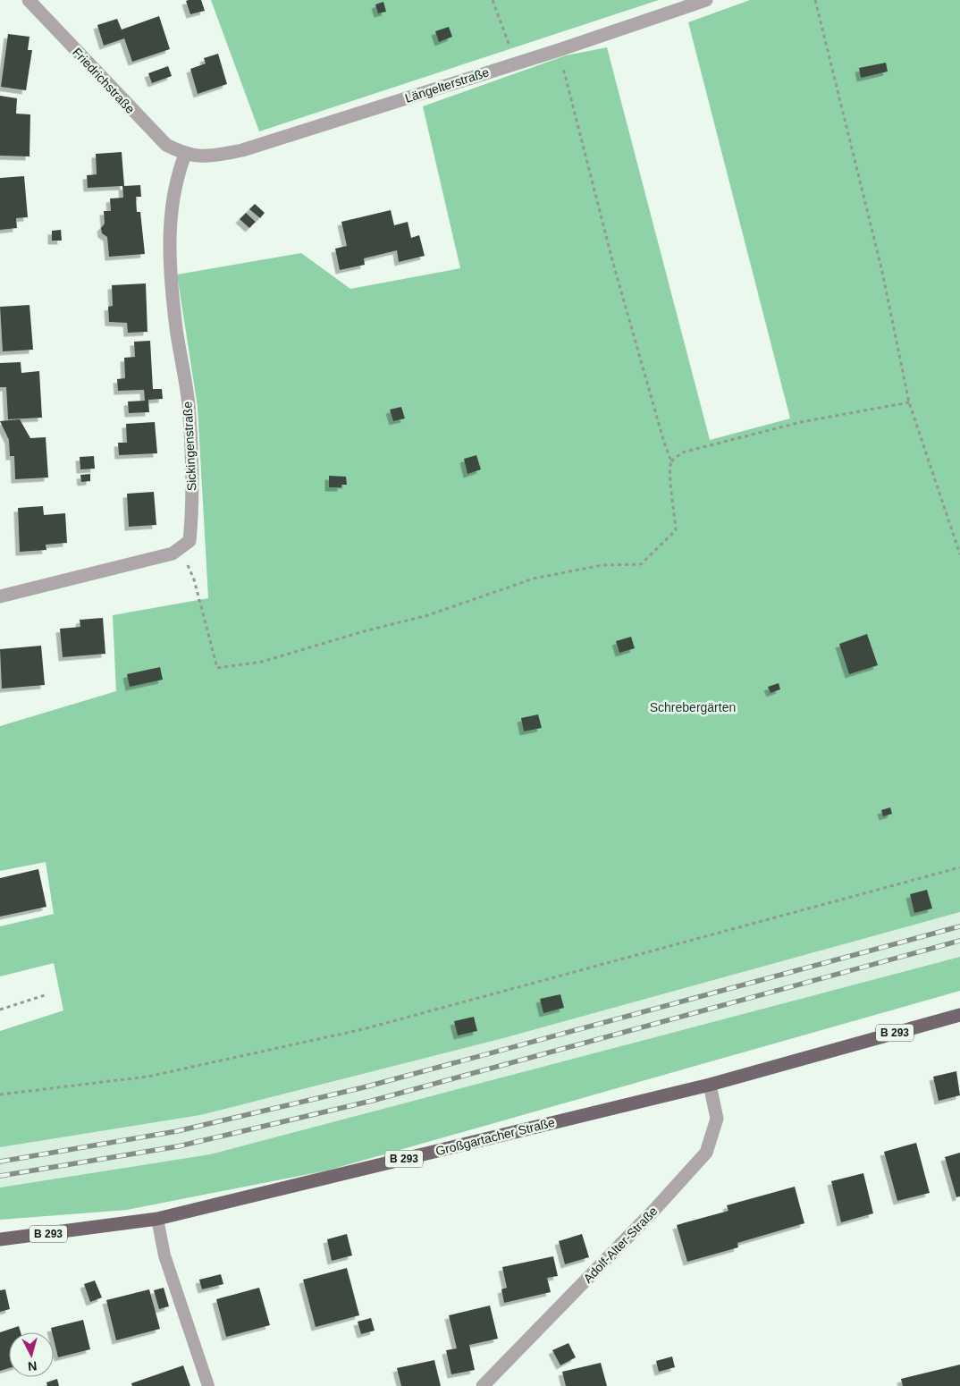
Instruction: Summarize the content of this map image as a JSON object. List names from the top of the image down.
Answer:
{
  "streets": {
    "main road": ["B 293", "Großgartacher Straße"],
    "street": [
      "Friedrichstraße",
      "Längelterstraße",
      "Sickingenstraße",
      "Adolf-Alter-Straße"
    ]
  },
  "crossings": [
    ["Friedrichstraße", "Längelterstraße"],
    ["Friedrichstraße", "Sickingenstraße"],
    ["Längelterstraße", "Sickingenstraße"],
    ["Großgartacher Straße", "Adolf-Alter-Straße"]
  ],
  "parks": ["Schrebergärten"],
  "north": "bottom"
}
